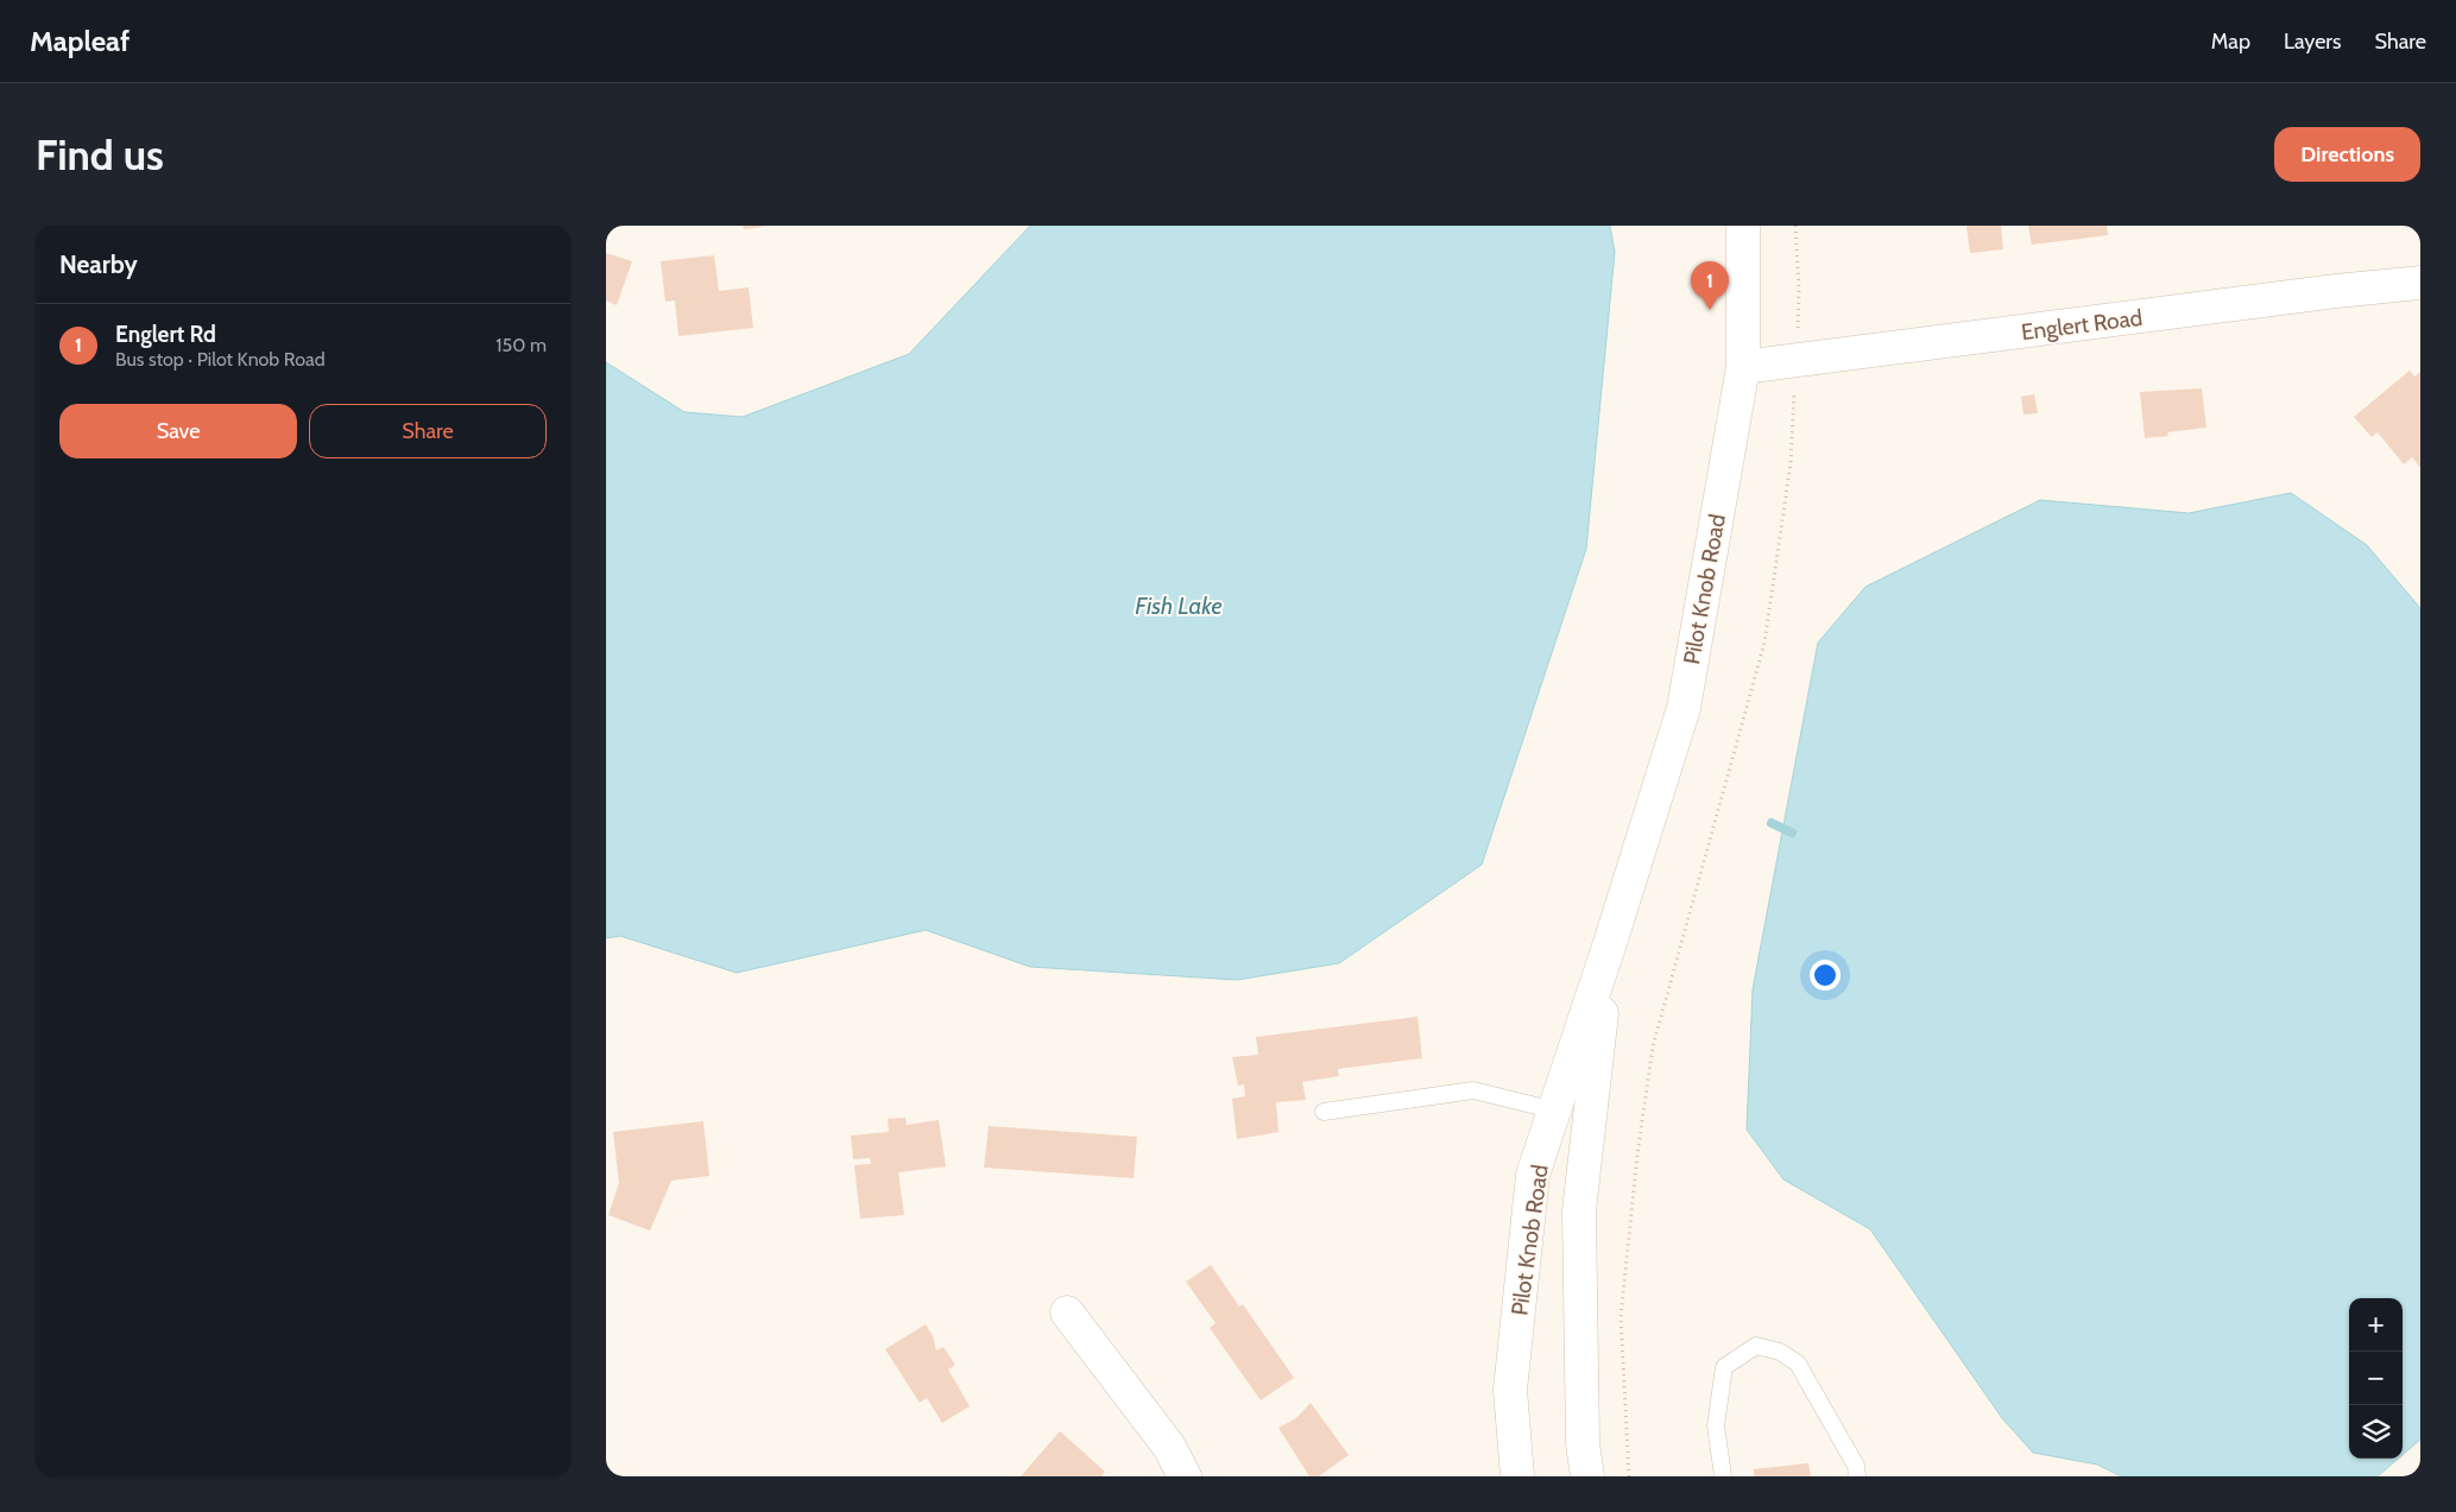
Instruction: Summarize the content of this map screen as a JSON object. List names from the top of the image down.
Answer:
{
  "streets": {
    "main road": ["Englert Road", "Pilot Knob Road"]
  },
  "crossings": [
    ["Englert Road", "Pilot Knob Road"]
  ],
  "water": ["Fish Lake"],
  "page": {
    "header": "Mapleaf",
    "nav": ["Map", "Layers", "Share"],
    "buttons": [
      "Directions",
      ["Save", "Share"]
    ],
    "title": "Find us",
    "heading": "Nearby",
    "pins": "1",
    "list": [
      {
        "mark": "1",
        "name": "Englert Rd",
        "note": "Bus stop · Pilot Knob Road",
        "value": "150 m"
      }
    ],
    "map_buttons": ["+", "−"]
  }
}
